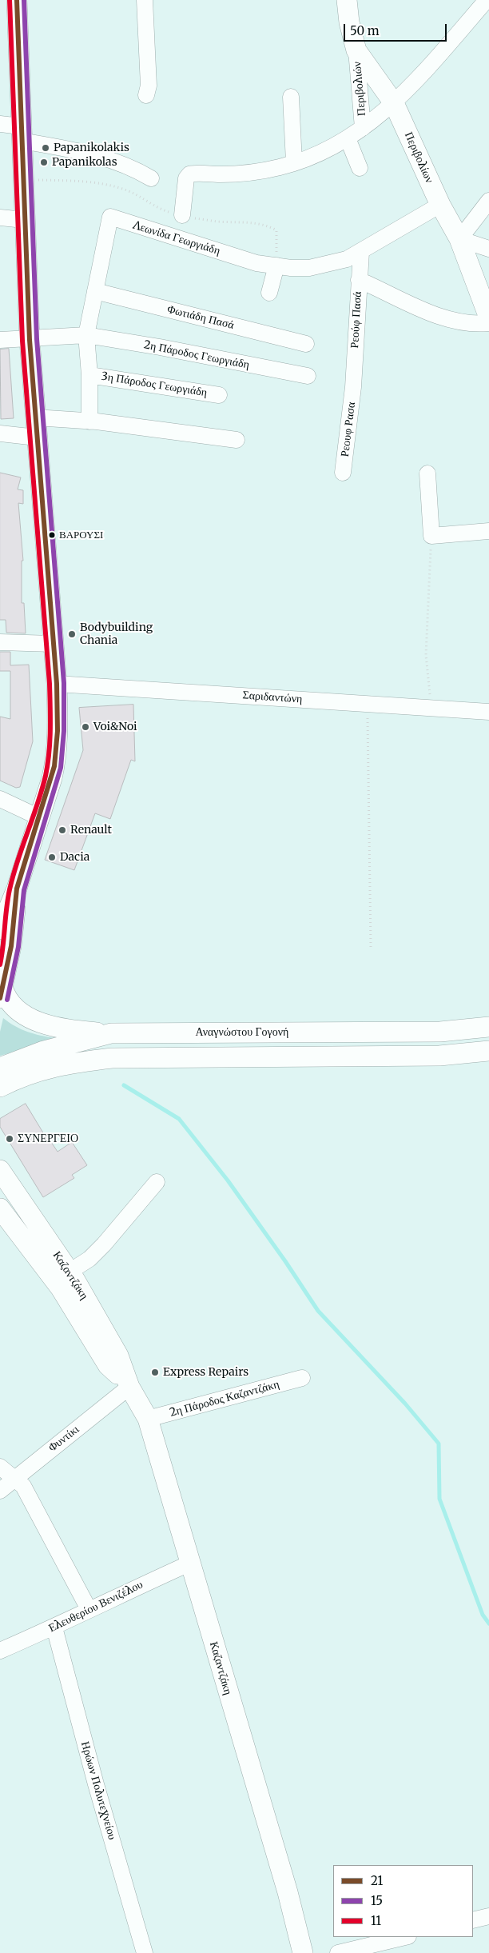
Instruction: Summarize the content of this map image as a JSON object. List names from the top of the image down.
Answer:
{
  "streets": {
    "main road": ["Περιβολίων", "Αναγνώστου Γογονή", "Καζαντζάκη"],
    "street": [
      "Περιβολιών",
      "Λεωνίδα Γεωργιάδη",
      "Φωτιάδη Πασά",
      "Ρεούφ Πασά",
      "2η Πάροδος Γεωργιάδη",
      "3η Πάροδος Γεωργιάδη",
      "Ρεουφ Ρασα",
      "Σαριδαντώνη",
      "2η Πάροδος Καζαντζάκη",
      "Φυντίκι",
      "Ελευθερίου Βενιζέλου",
      "Ηρώων Πολυτεχνείου"
    ]
  },
  "crossings": [
    ["Περιβολιών", "Περιβολίων"],
    ["Περιβολίων", "Λεωνίδα Γεωργιάδη"],
    ["Λεωνίδα Γεωργιάδη", "Φωτιάδη Πασά"],
    ["Λεωνίδα Γεωργιάδη", "Ρεούφ Πασά"],
    ["Λεωνίδα Γεωργιάδη", "2η Πάροδος Γεωργιάδη"],
    ["Λεωνίδα Γεωργιάδη", "3η Πάροδος Γεωργιάδη"],
    ["Ρεούφ Πασά", "Ρεουφ Ρασα"],
    ["Καζαντζάκη", "2η Πάροδος Καζαντζάκη"],
    ["Καζαντζάκη", "Φυντίκι"],
    ["Καζαντζάκη", "Ελευθερίου Βενιζέλου"],
    ["Ελευθερίου Βενιζέλου", "Ηρώων Πολυτεχνείου"]
  ],
  "places": [
    "Papanikolakis",
    "Papanikolas",
    "ΒΑΡΟΥΣΙ",
    "Bodybuilding Chania",
    "Voi&Noi",
    "Renault",
    "Dacia",
    "ΣΥΝΕΡΓΕΙΟ",
    "Express Repairs"
  ],
  "lines": ["transit line 21", "transit line 15", "transit line 11"],
  "legend": ["21", "15", "11"],
  "scale_bar": "50 m"
}
